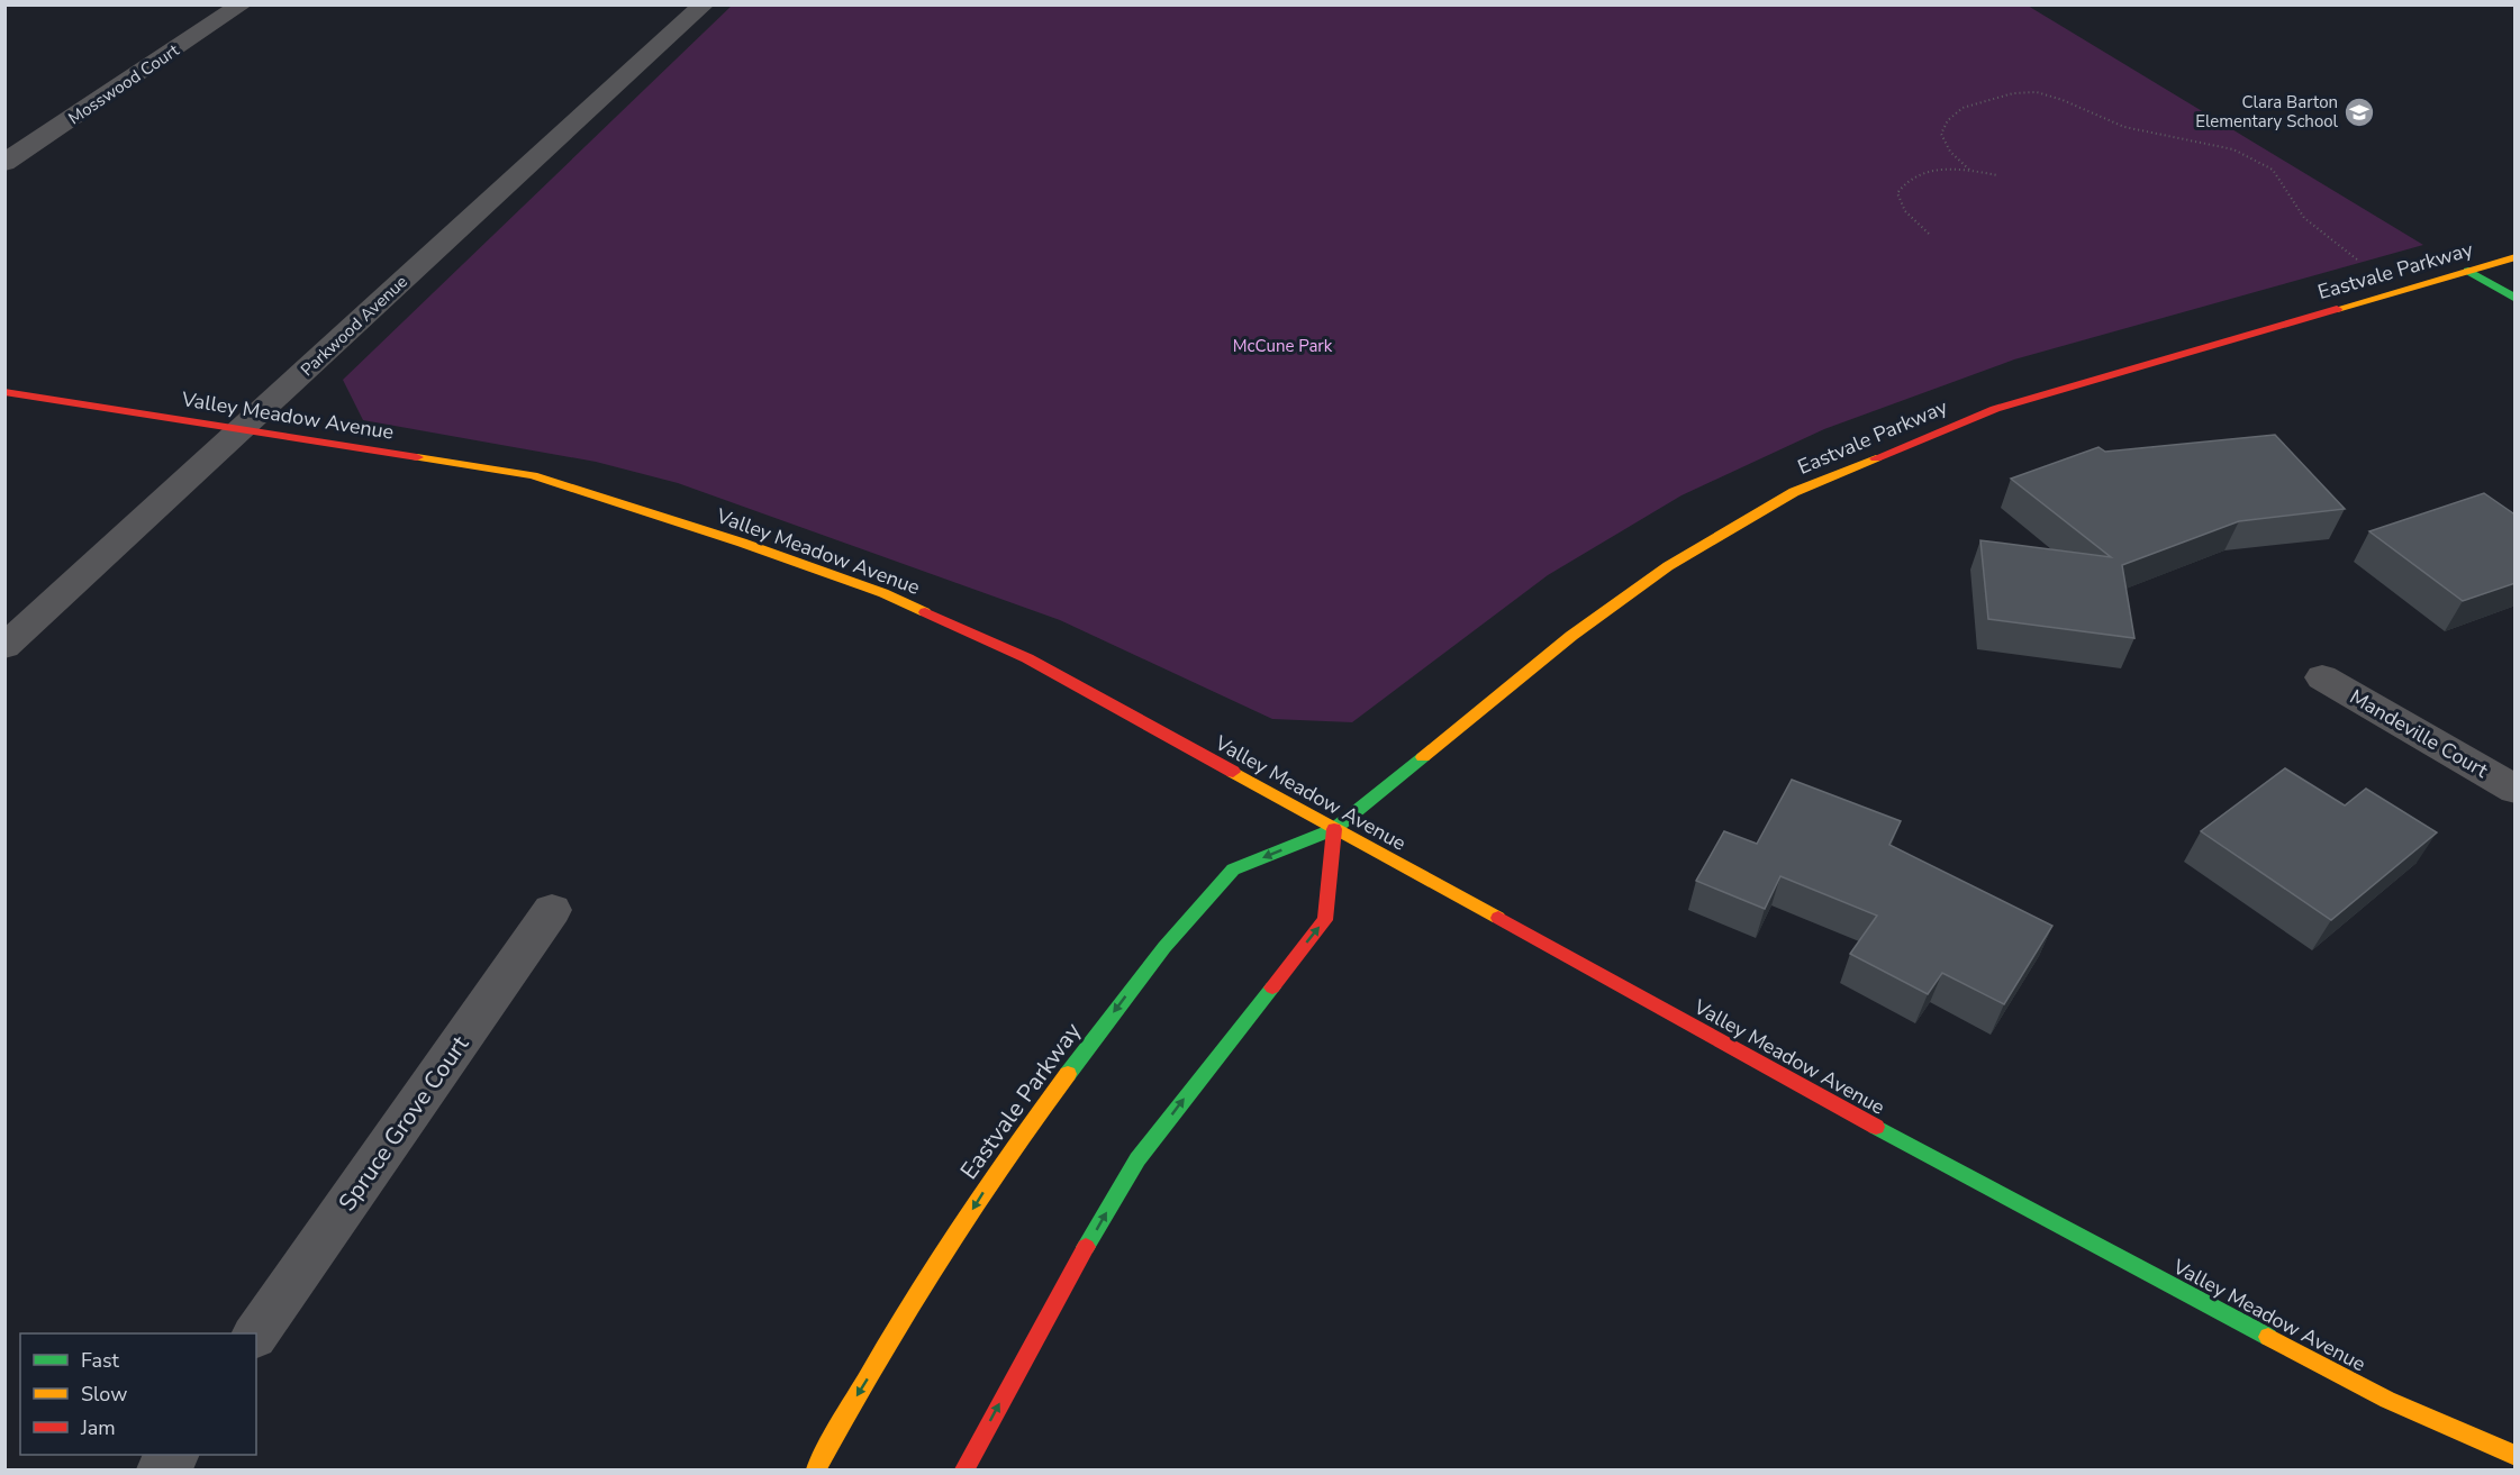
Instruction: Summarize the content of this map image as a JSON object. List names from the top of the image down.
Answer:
{
  "streets": {
    "street": [
      "Mosswood Court",
      "Eastvale Parkway",
      "Parkwood Avenue",
      "Valley Meadow Avenue",
      "Mandeville Court",
      "Spruce Grove Court"
    ]
  },
  "crossings": [
    ["Eastvale Parkway", "Valley Meadow Avenue"],
    ["Parkwood Avenue", "Valley Meadow Avenue"]
  ],
  "parks": ["McCune Park"],
  "places": {
    "school or university": ["Clara Barton Elementary School"]
  },
  "legend": ["Fast", "Slow", "Jam"]
}
